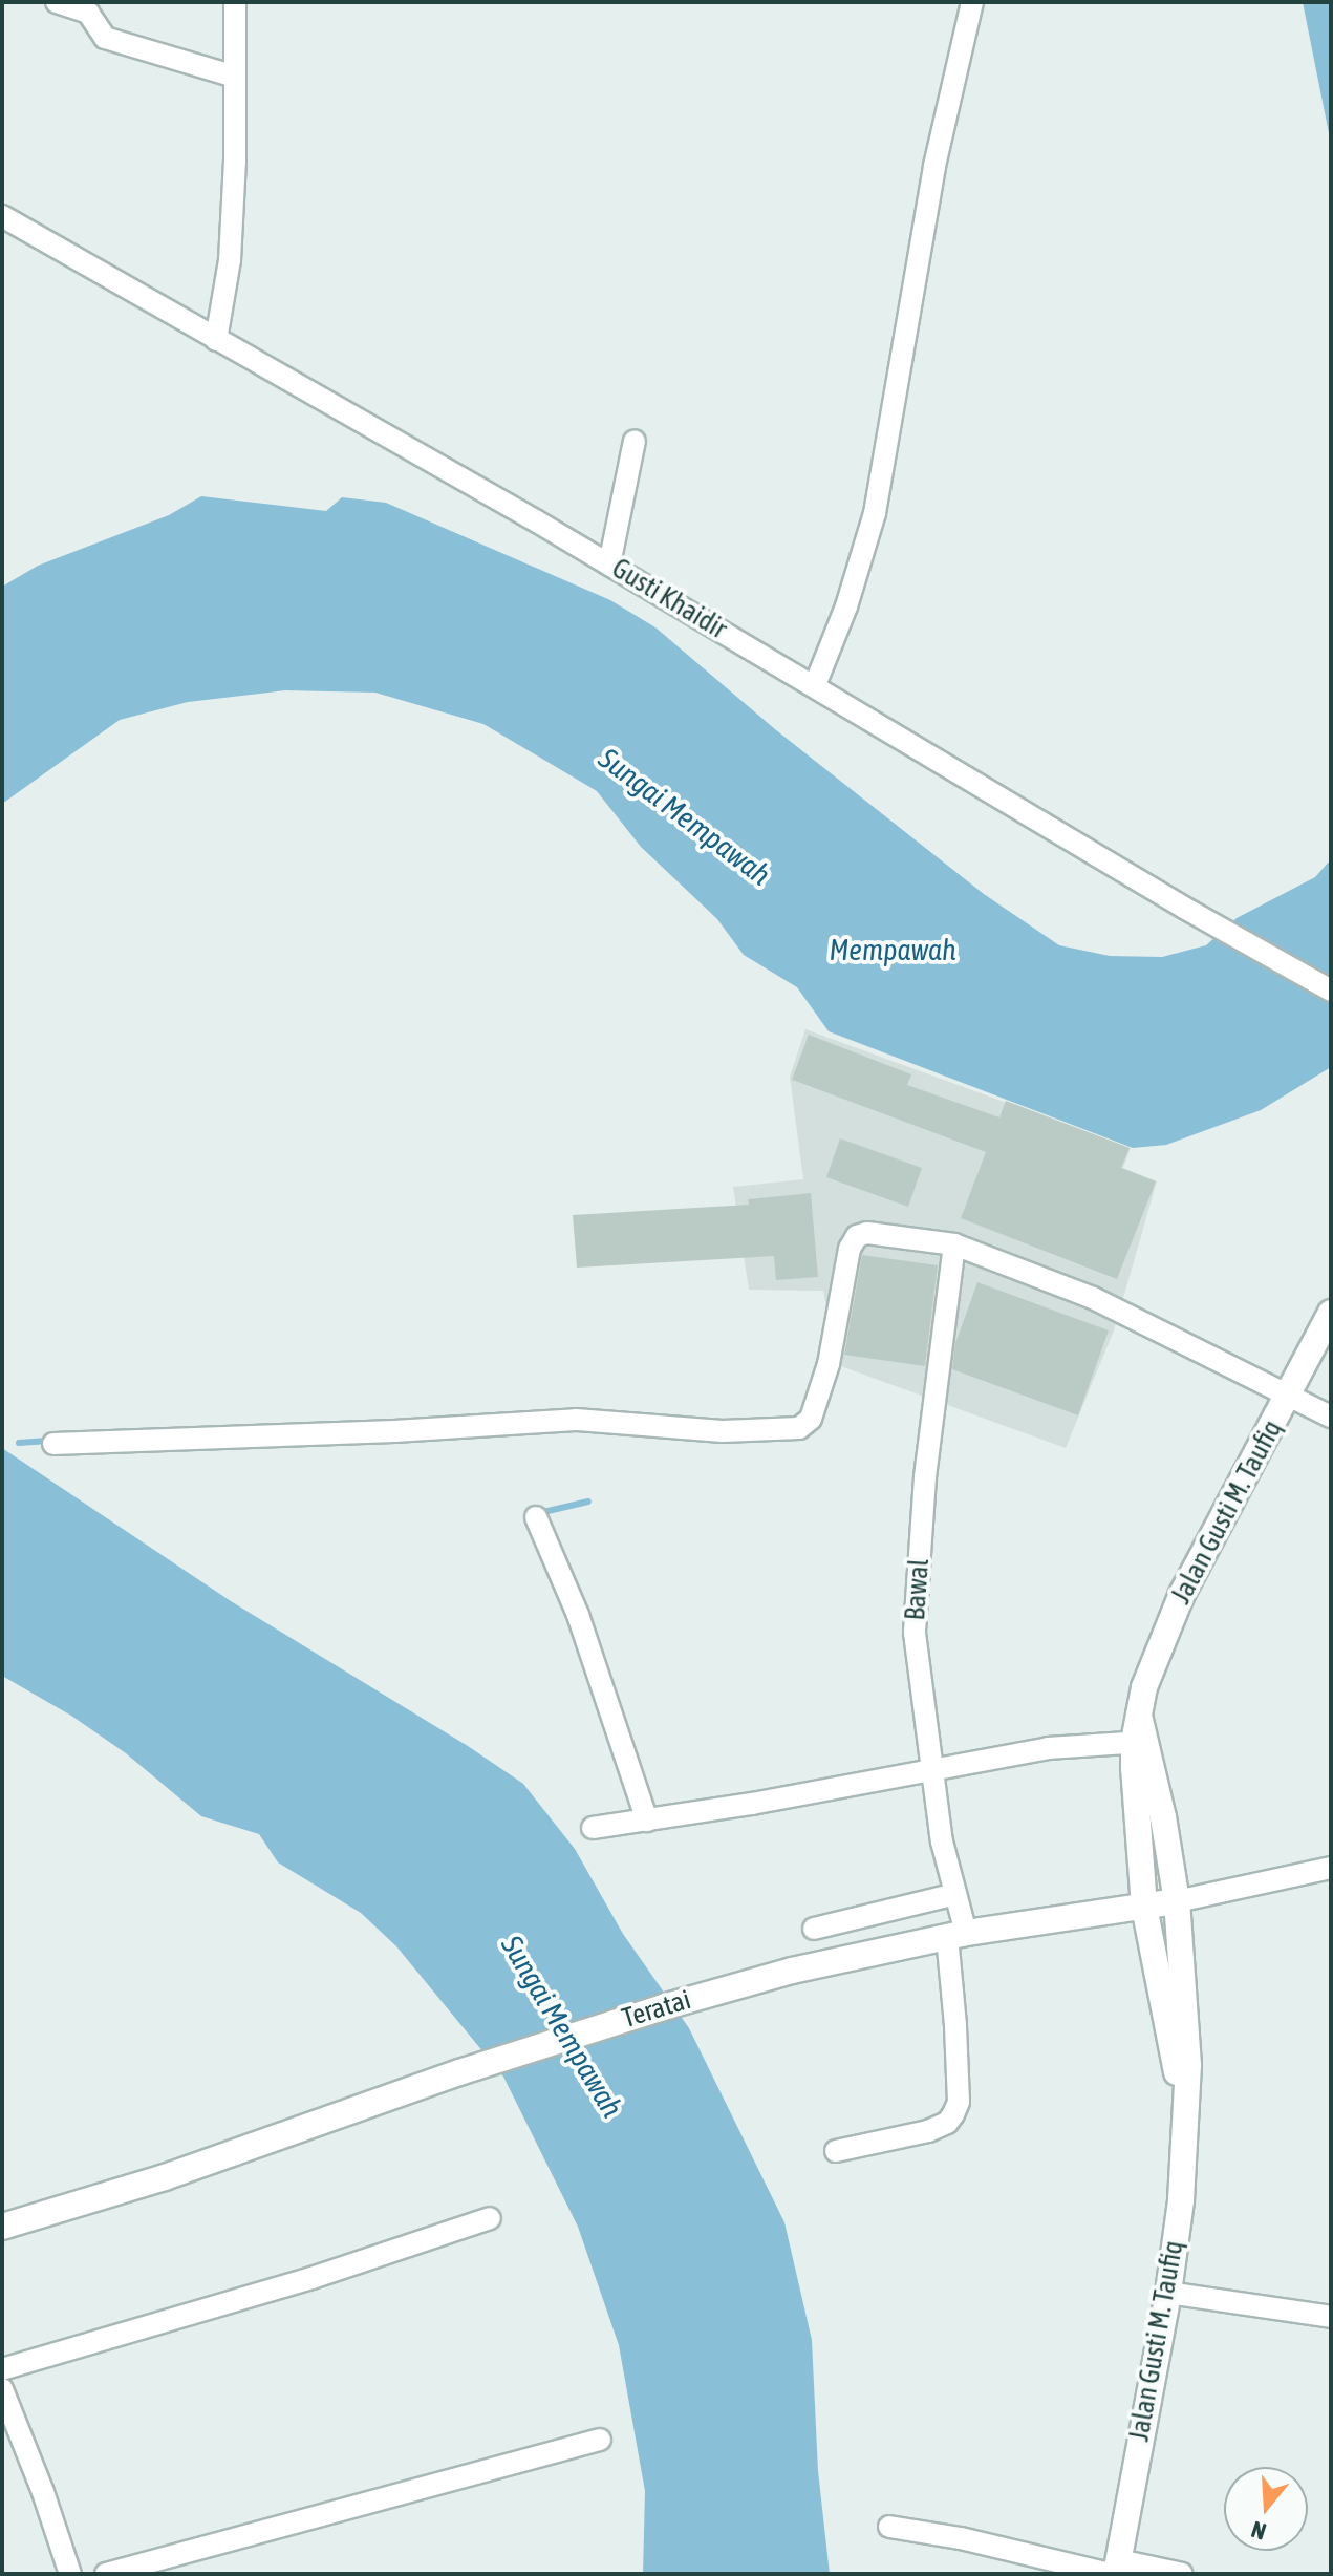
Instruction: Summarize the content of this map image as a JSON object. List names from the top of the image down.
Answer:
{
  "streets": {
    "main road": ["Jalan Gusti M. Taufiq", "Teratai"],
    "street": ["Gusti Khaidir", "Bawal"]
  },
  "crossings": [
    ["Jalan Gusti M. Taufiq", "Teratai"],
    ["Bawal", "Teratai"]
  ],
  "water": ["Sungai Mempawah", "Mempawah"],
  "north": "bottom"
}
